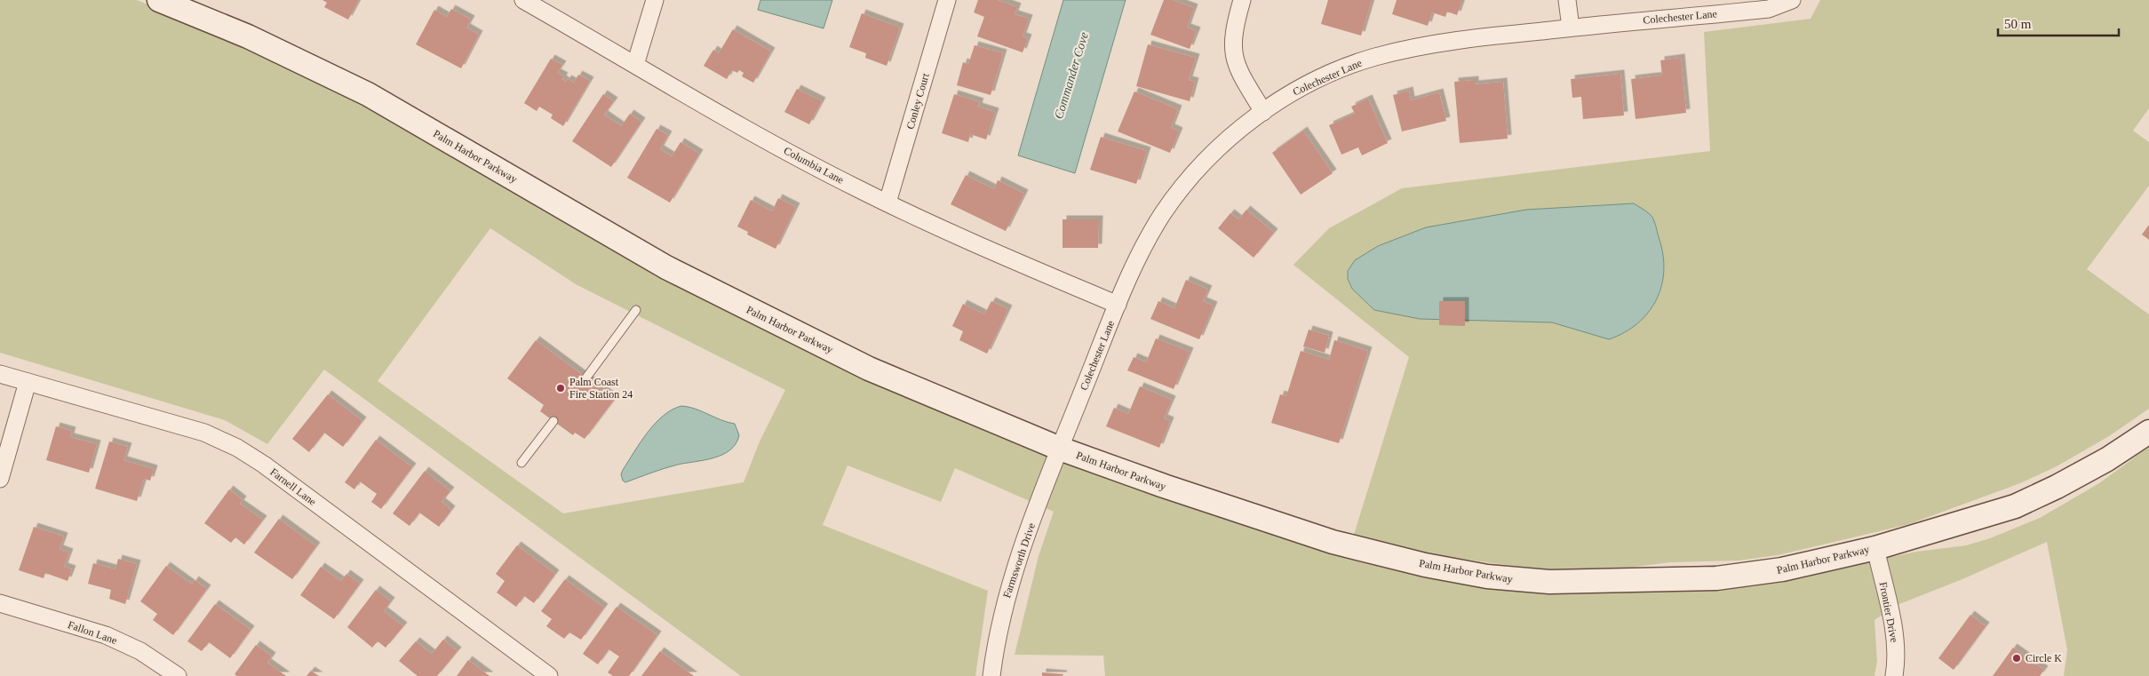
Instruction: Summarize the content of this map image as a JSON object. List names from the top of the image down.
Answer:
{
  "streets": {
    "street": [
      "Colechester Lane",
      "Conley Court",
      "Palm Harbor Parkway",
      "Columbia Lane",
      "Farnell Lane",
      "Farmsworth Drive",
      "Frontier Drive",
      "Fallon Lane"
    ]
  },
  "crossings": [
    ["Colechester Lane", "Palm Harbor Parkway"],
    ["Colechester Lane", "Columbia Lane"],
    ["Colechester Lane", "Farmsworth Drive"],
    ["Conley Court", "Columbia Lane"],
    ["Palm Harbor Parkway", "Farmsworth Drive"],
    ["Palm Harbor Parkway", "Frontier Drive"]
  ],
  "water": ["Commander Cove"],
  "places": ["Palm Coast Fire Station 24", "Circle K"],
  "scale_bar": "50 m"
}
